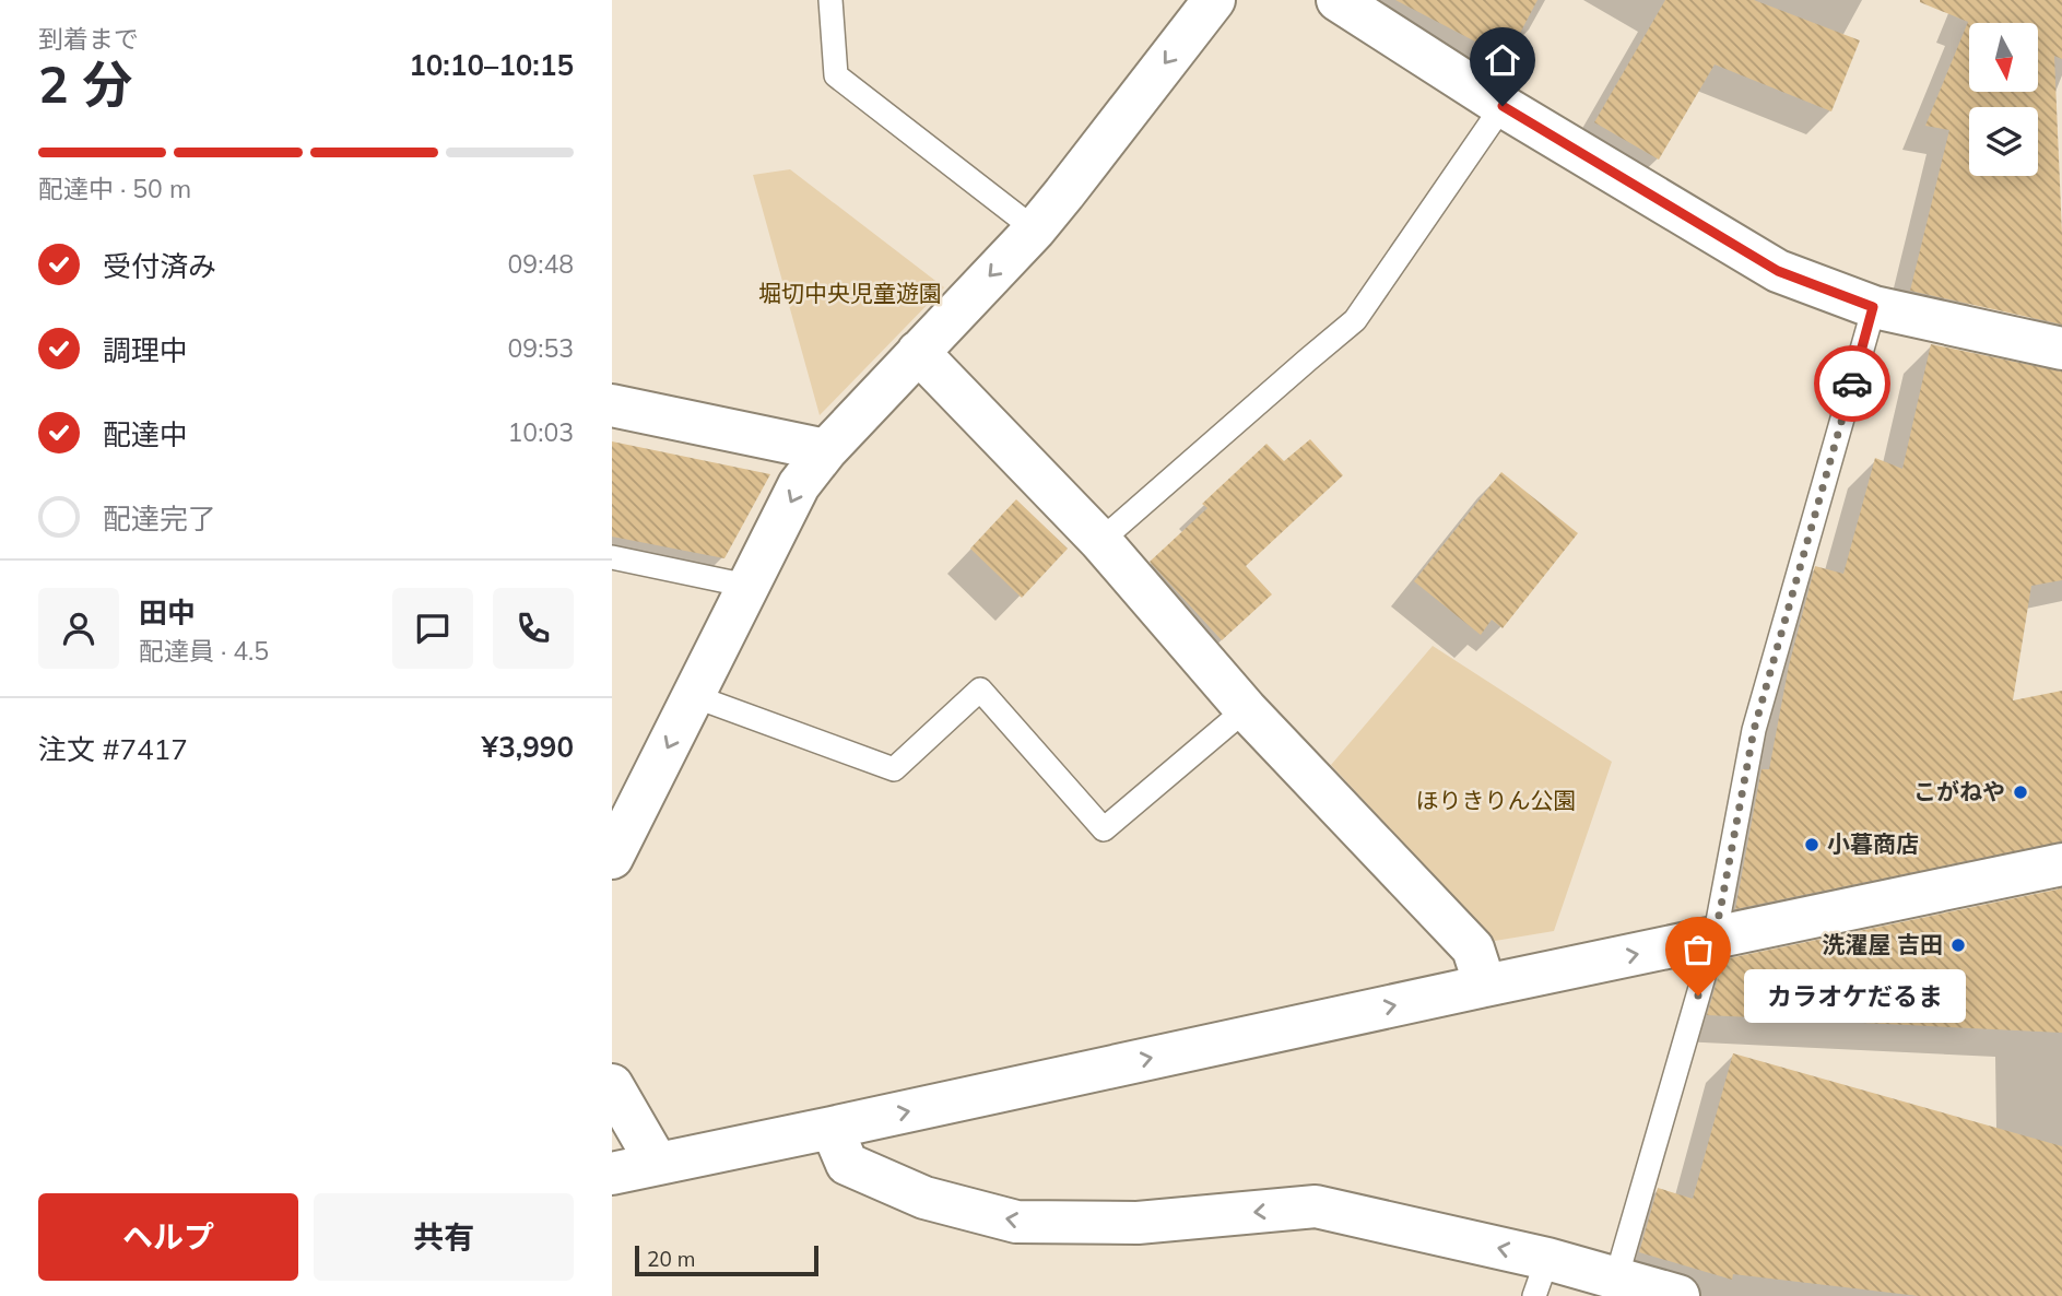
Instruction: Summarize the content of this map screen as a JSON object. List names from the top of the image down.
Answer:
{
  "parks": ["堀切中央児童遊園", "ほりきりん公園"],
  "places": [
    "こがねや",
    "小暮商店",
    "洗濯屋 吉田",
    "カラオケだるま"
  ],
  "scale_bar": "20 m",
  "north": "bottom",
  "page": {
    "heading": ["2 分", "到着まで", "10:10–10:15"],
    "panel": [
      "田中",
      "配達員 · 4.5",
      "注文 #7417",
      "¥3,990"
    ],
    "bar": "配達中 · 50 m",
    "list": [
      ["受付済み", "09:48"],
      ["調理中", "09:53"],
      ["配達中", "10:03"],
      "配達完了"
    ],
    "bubble": "カラオケだるま",
    "buttons": ["ヘルプ", "共有"],
    "scale": "20 m"
  }
}
